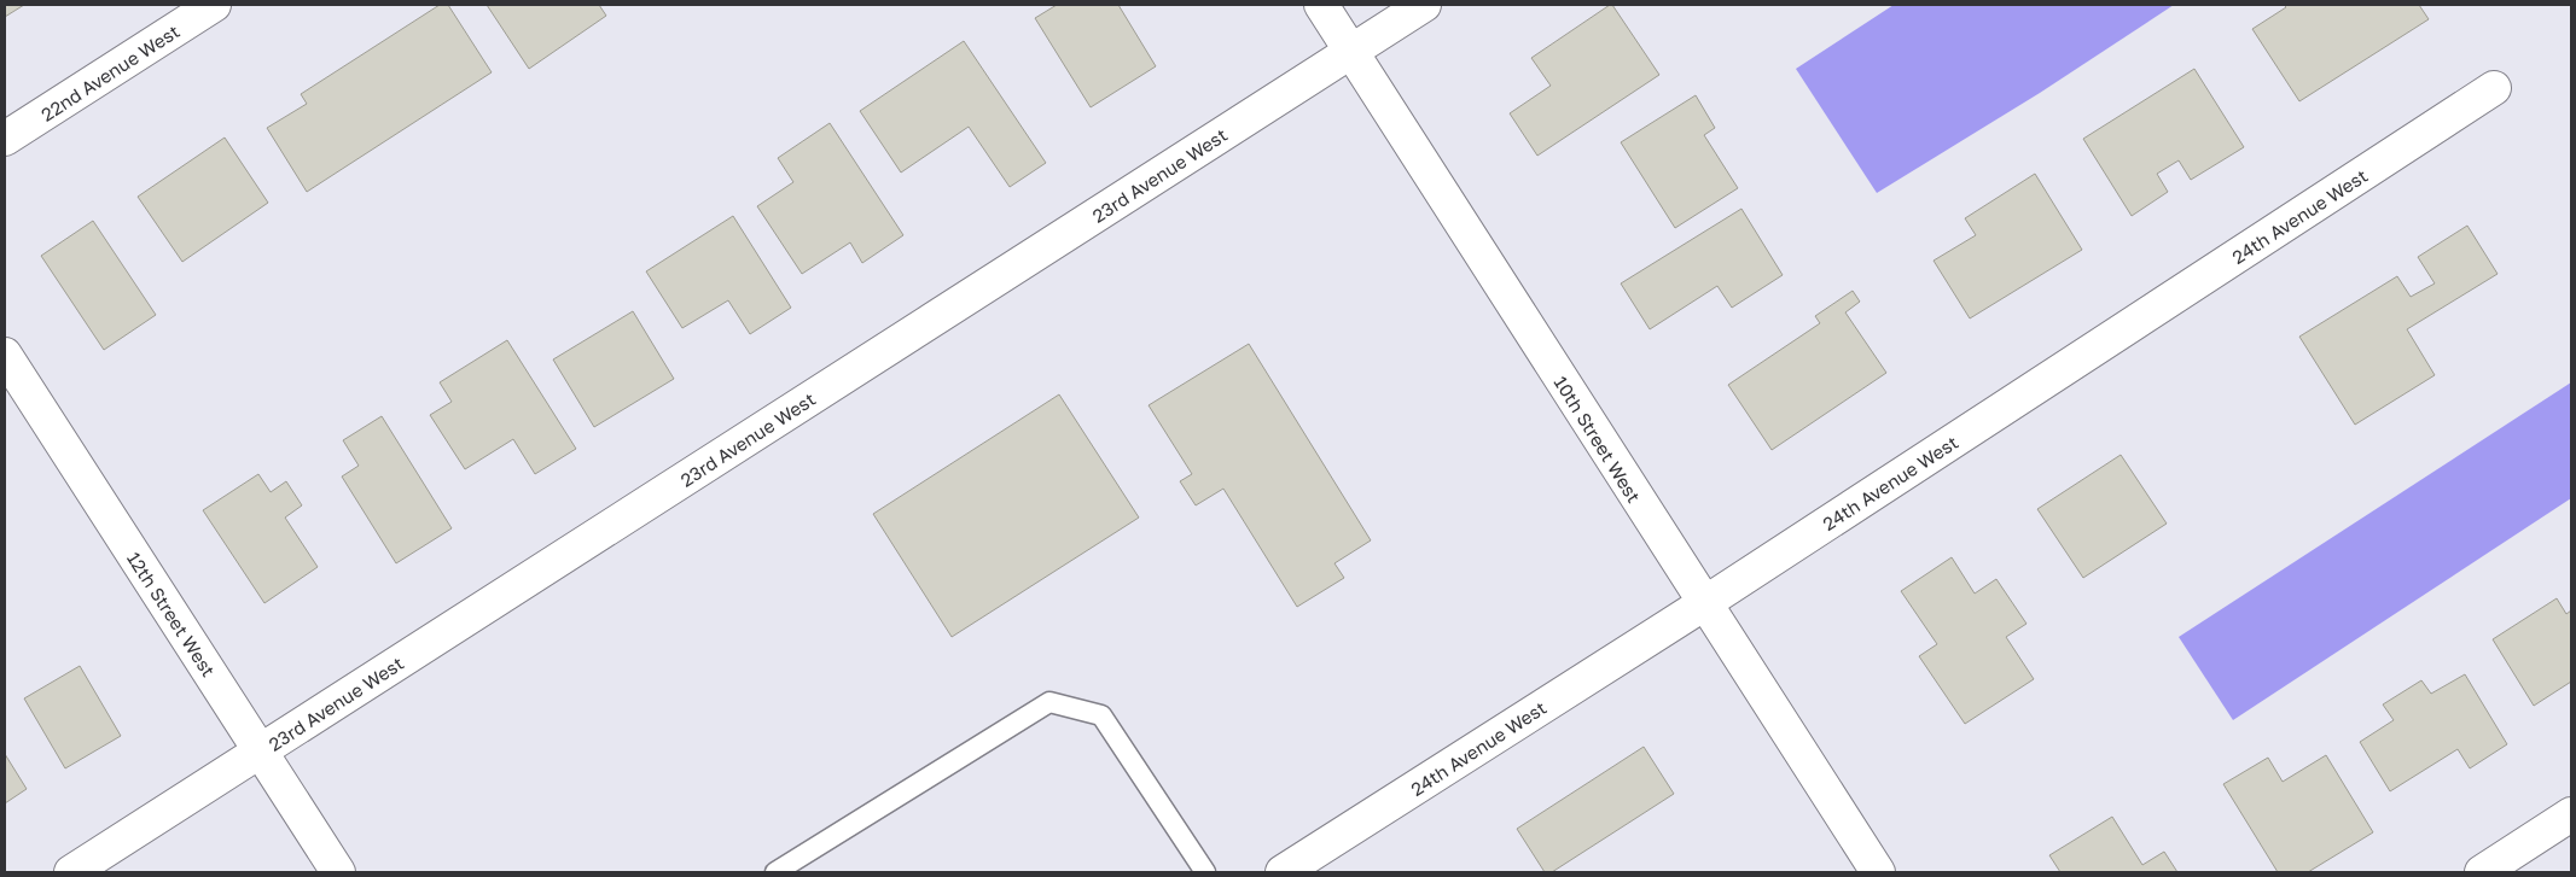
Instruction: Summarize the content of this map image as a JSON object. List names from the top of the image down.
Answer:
{
  "streets": {
    "street": [
      "22nd Avenue West",
      "23rd Avenue West",
      "24th Avenue West",
      "10th Street West",
      "12th Street West"
    ]
  },
  "crossings": [
    ["23rd Avenue West", "10th Street West"],
    ["23rd Avenue West", "12th Street West"],
    ["24th Avenue West", "10th Street West"]
  ]
}
